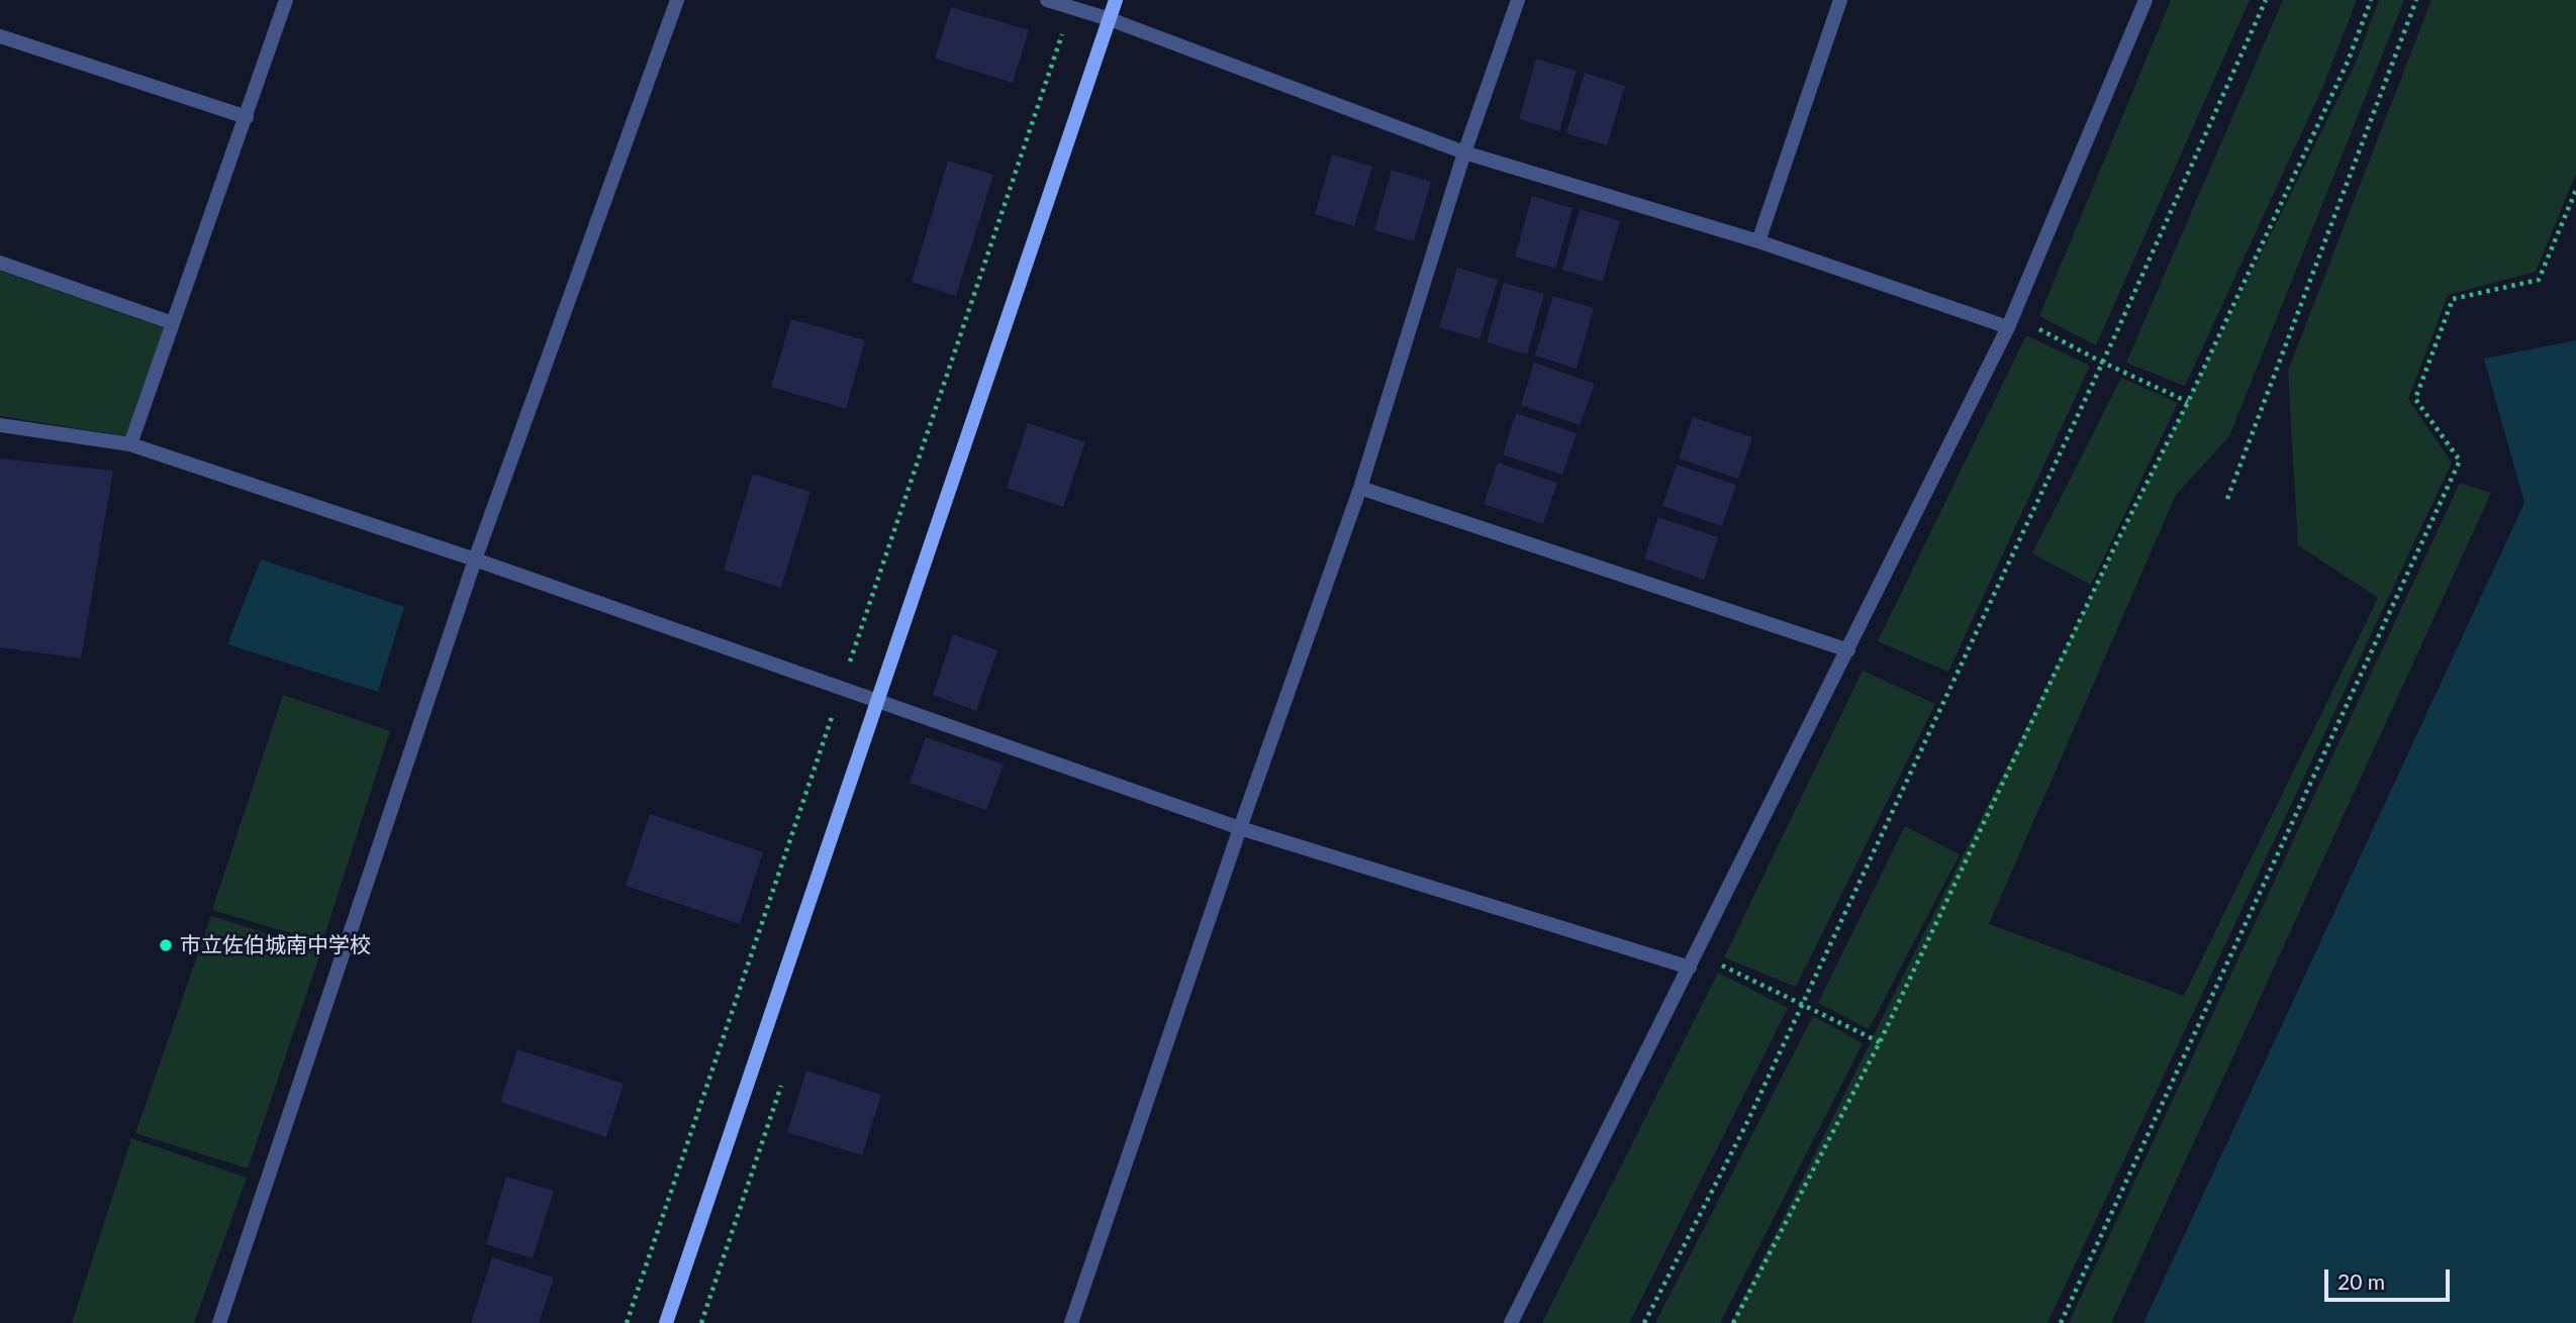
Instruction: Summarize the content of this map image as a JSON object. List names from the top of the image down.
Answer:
{
  "places": ["市立佐伯城南中学校"],
  "scale_bar": "20 m"
}
